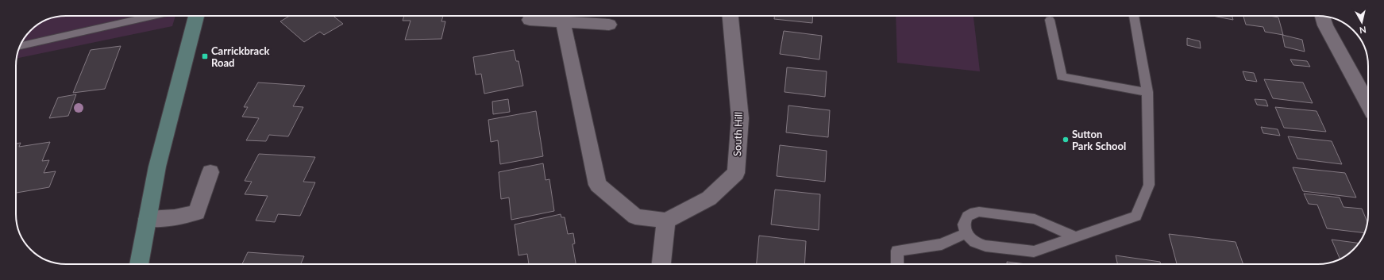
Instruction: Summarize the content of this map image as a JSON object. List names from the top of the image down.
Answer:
{
  "streets": {
    "street": ["South Hill"]
  },
  "places": {
    "transit": ["Carrickbrack Road"],
    "other": ["Sutton Park School"]
  },
  "north": "bottom"
}
